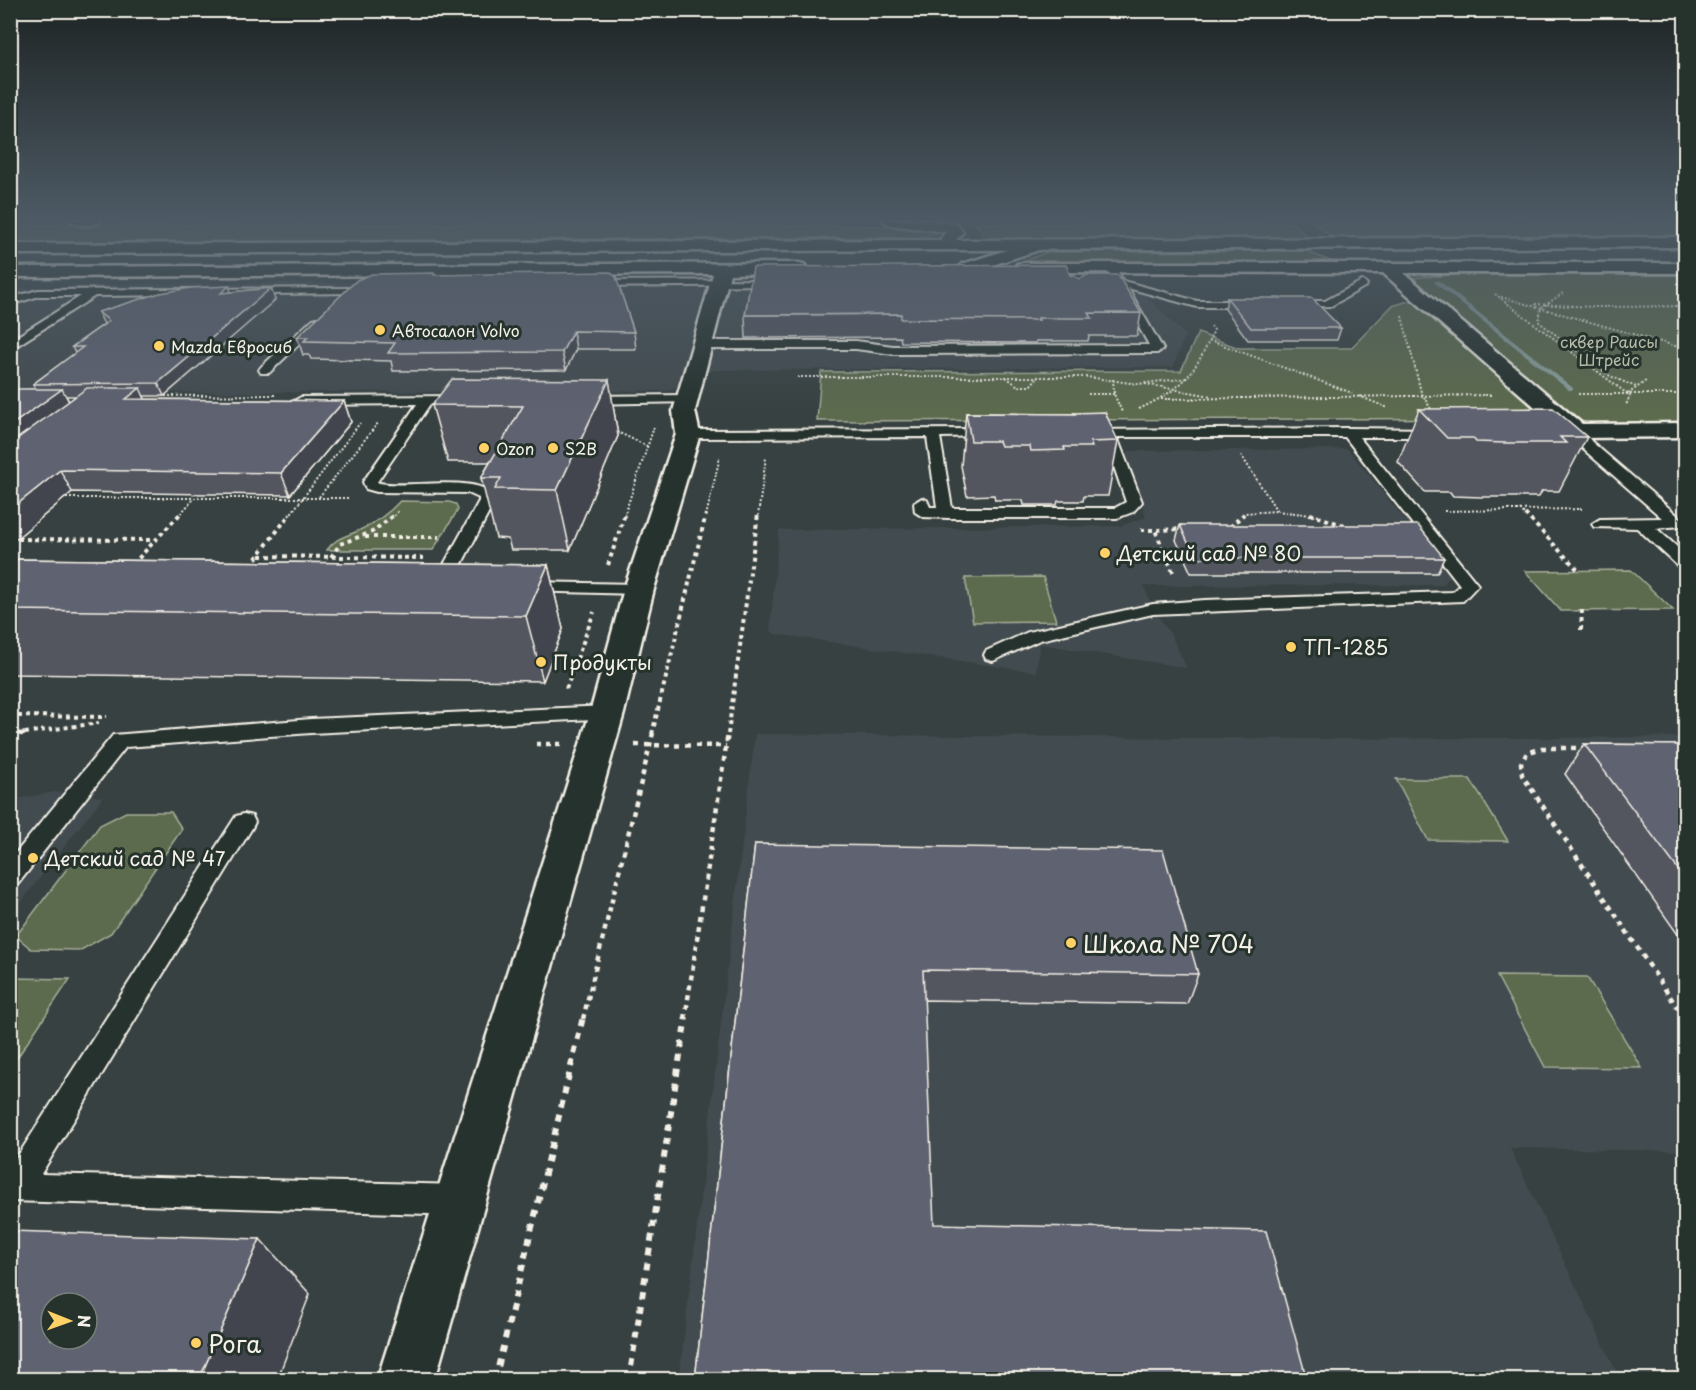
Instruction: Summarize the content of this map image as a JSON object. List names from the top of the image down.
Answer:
{
  "parks": ["сквер Раисы Штрейс"],
  "places": [
    "Автосалон Volvo",
    "Mazda Евросиб",
    "Ozon",
    "S2B",
    "Детский сад № 80",
    "ТП-1285",
    "Продукты",
    "Детский сад № 47",
    "Школа № 704",
    "Рога"
  ],
  "north": "right"
}
